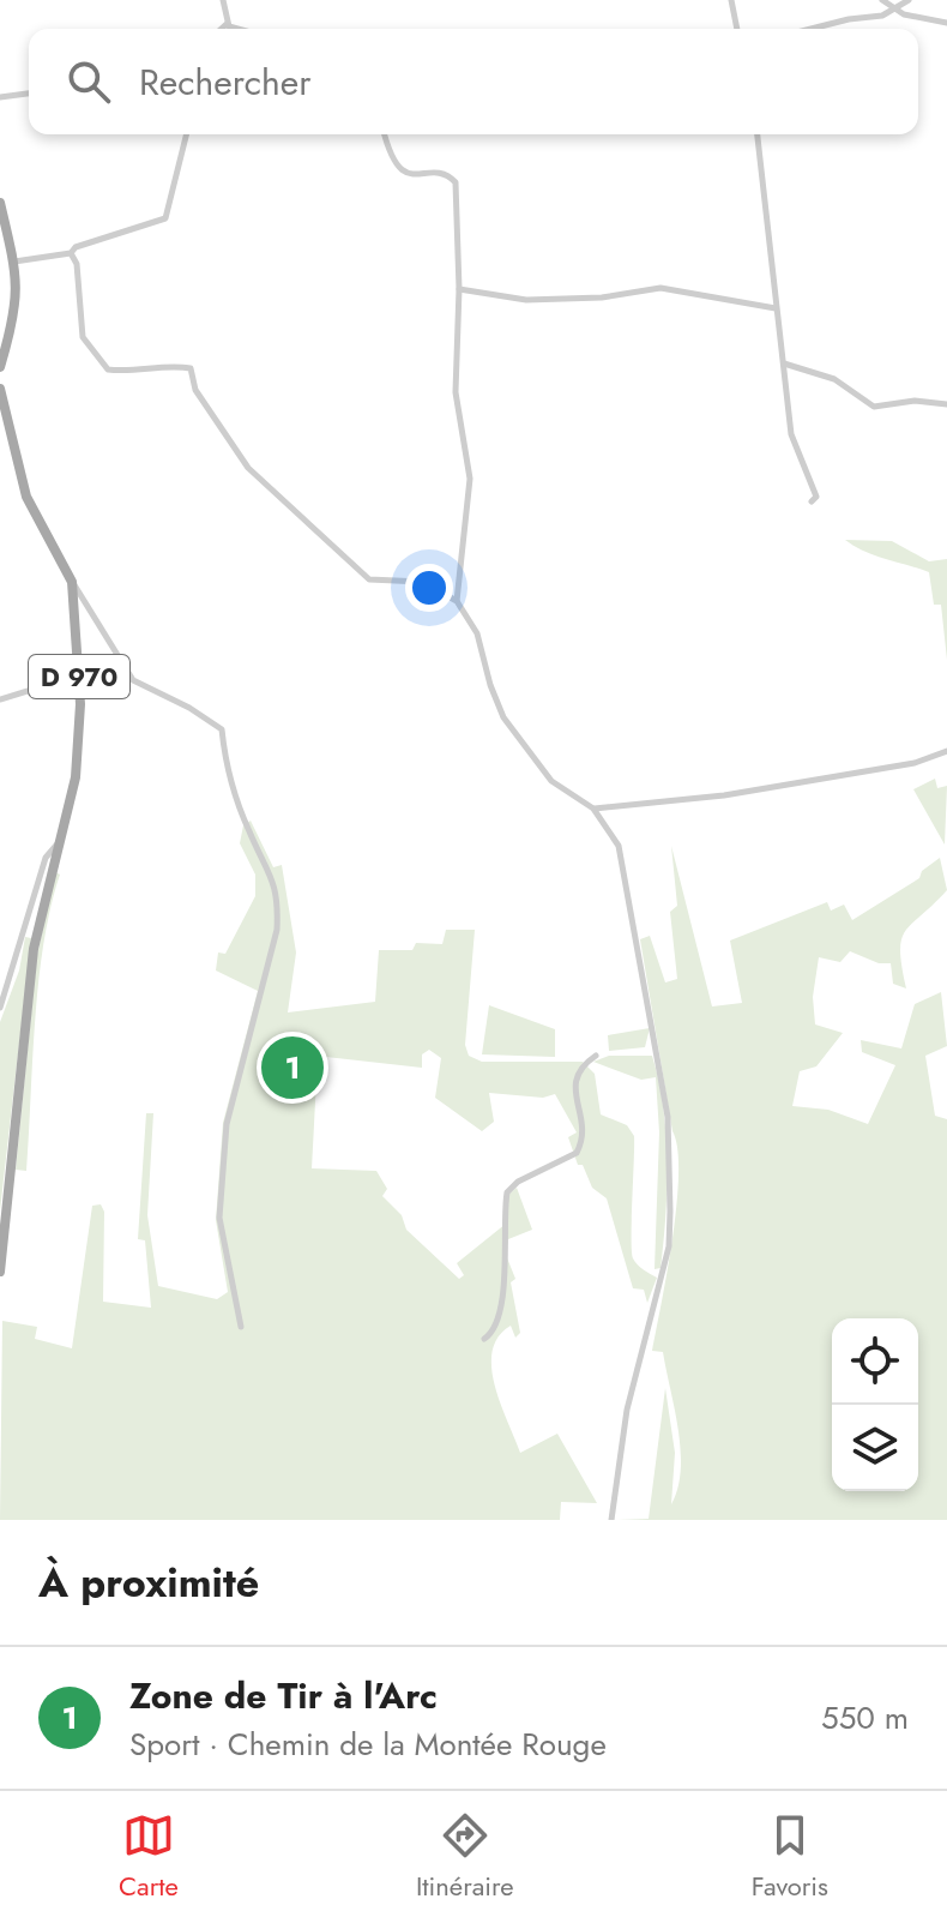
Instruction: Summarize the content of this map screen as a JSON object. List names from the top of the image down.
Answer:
{
  "streets": {
    "main road": ["D 970"]
  },
  "page": {
    "search": "Rechercher",
    "pins": "1",
    "heading": "À proximité",
    "list": [
      {
        "mark": "1",
        "name": "Zone de Tir à l'Arc",
        "note": "Sport · Chemin de la Montée Rouge",
        "value": "550 m"
      }
    ],
    "nav": ["Carte", "Itinéraire", "Favoris"]
  }
}
